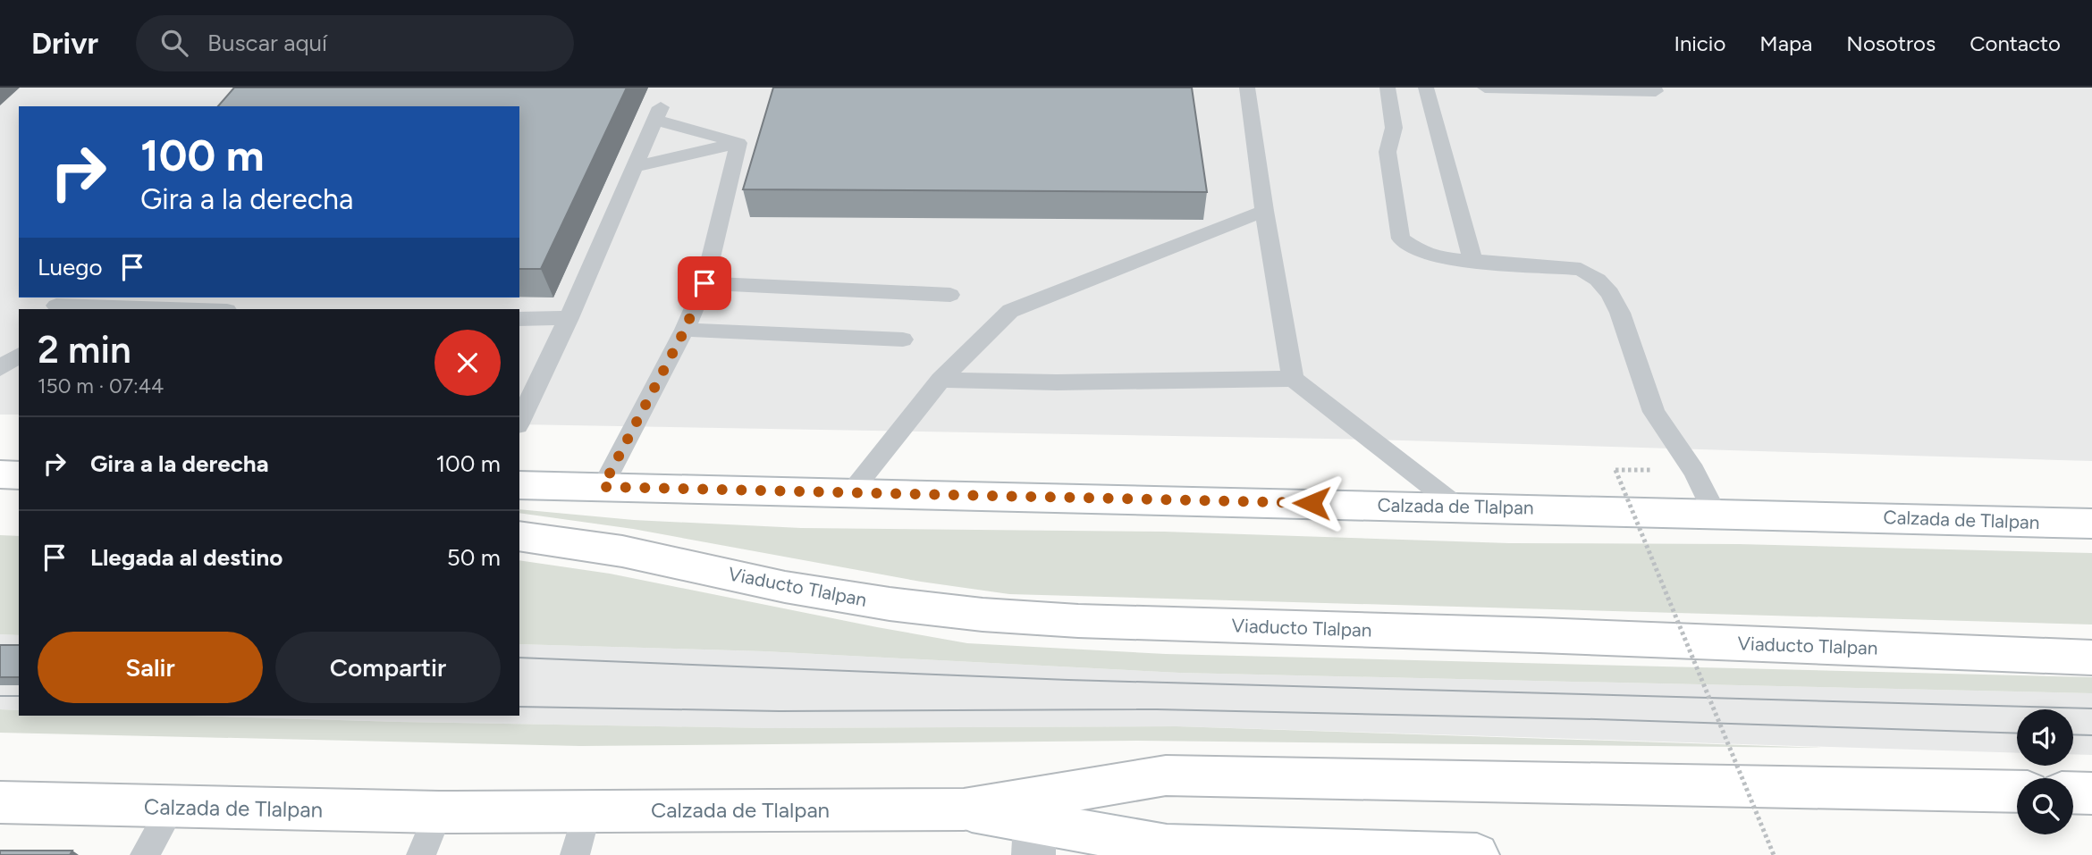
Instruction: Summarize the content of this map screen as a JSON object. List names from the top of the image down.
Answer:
{
  "streets": {
    "main road": ["Calzada de Tlalpan", "Viaducto Tlalpan"]
  },
  "page": {
    "header": "Drivr",
    "search": "Buscar aquí",
    "nav": [
      "Inicio",
      "Mapa",
      "Nosotros",
      "Contacto"
    ],
    "turn": ["100 m", "Gira a la derecha"],
    "then": "Luego",
    "heading": ["2 min", "150 m · 07:44"],
    "list": [
      {
        "name": "Gira a la derecha",
        "value": "100 m"
      },
      {
        "name": "Llegada al destino",
        "value": "50 m"
      }
    ],
    "buttons": ["Salir", "Compartir"]
  }
}
